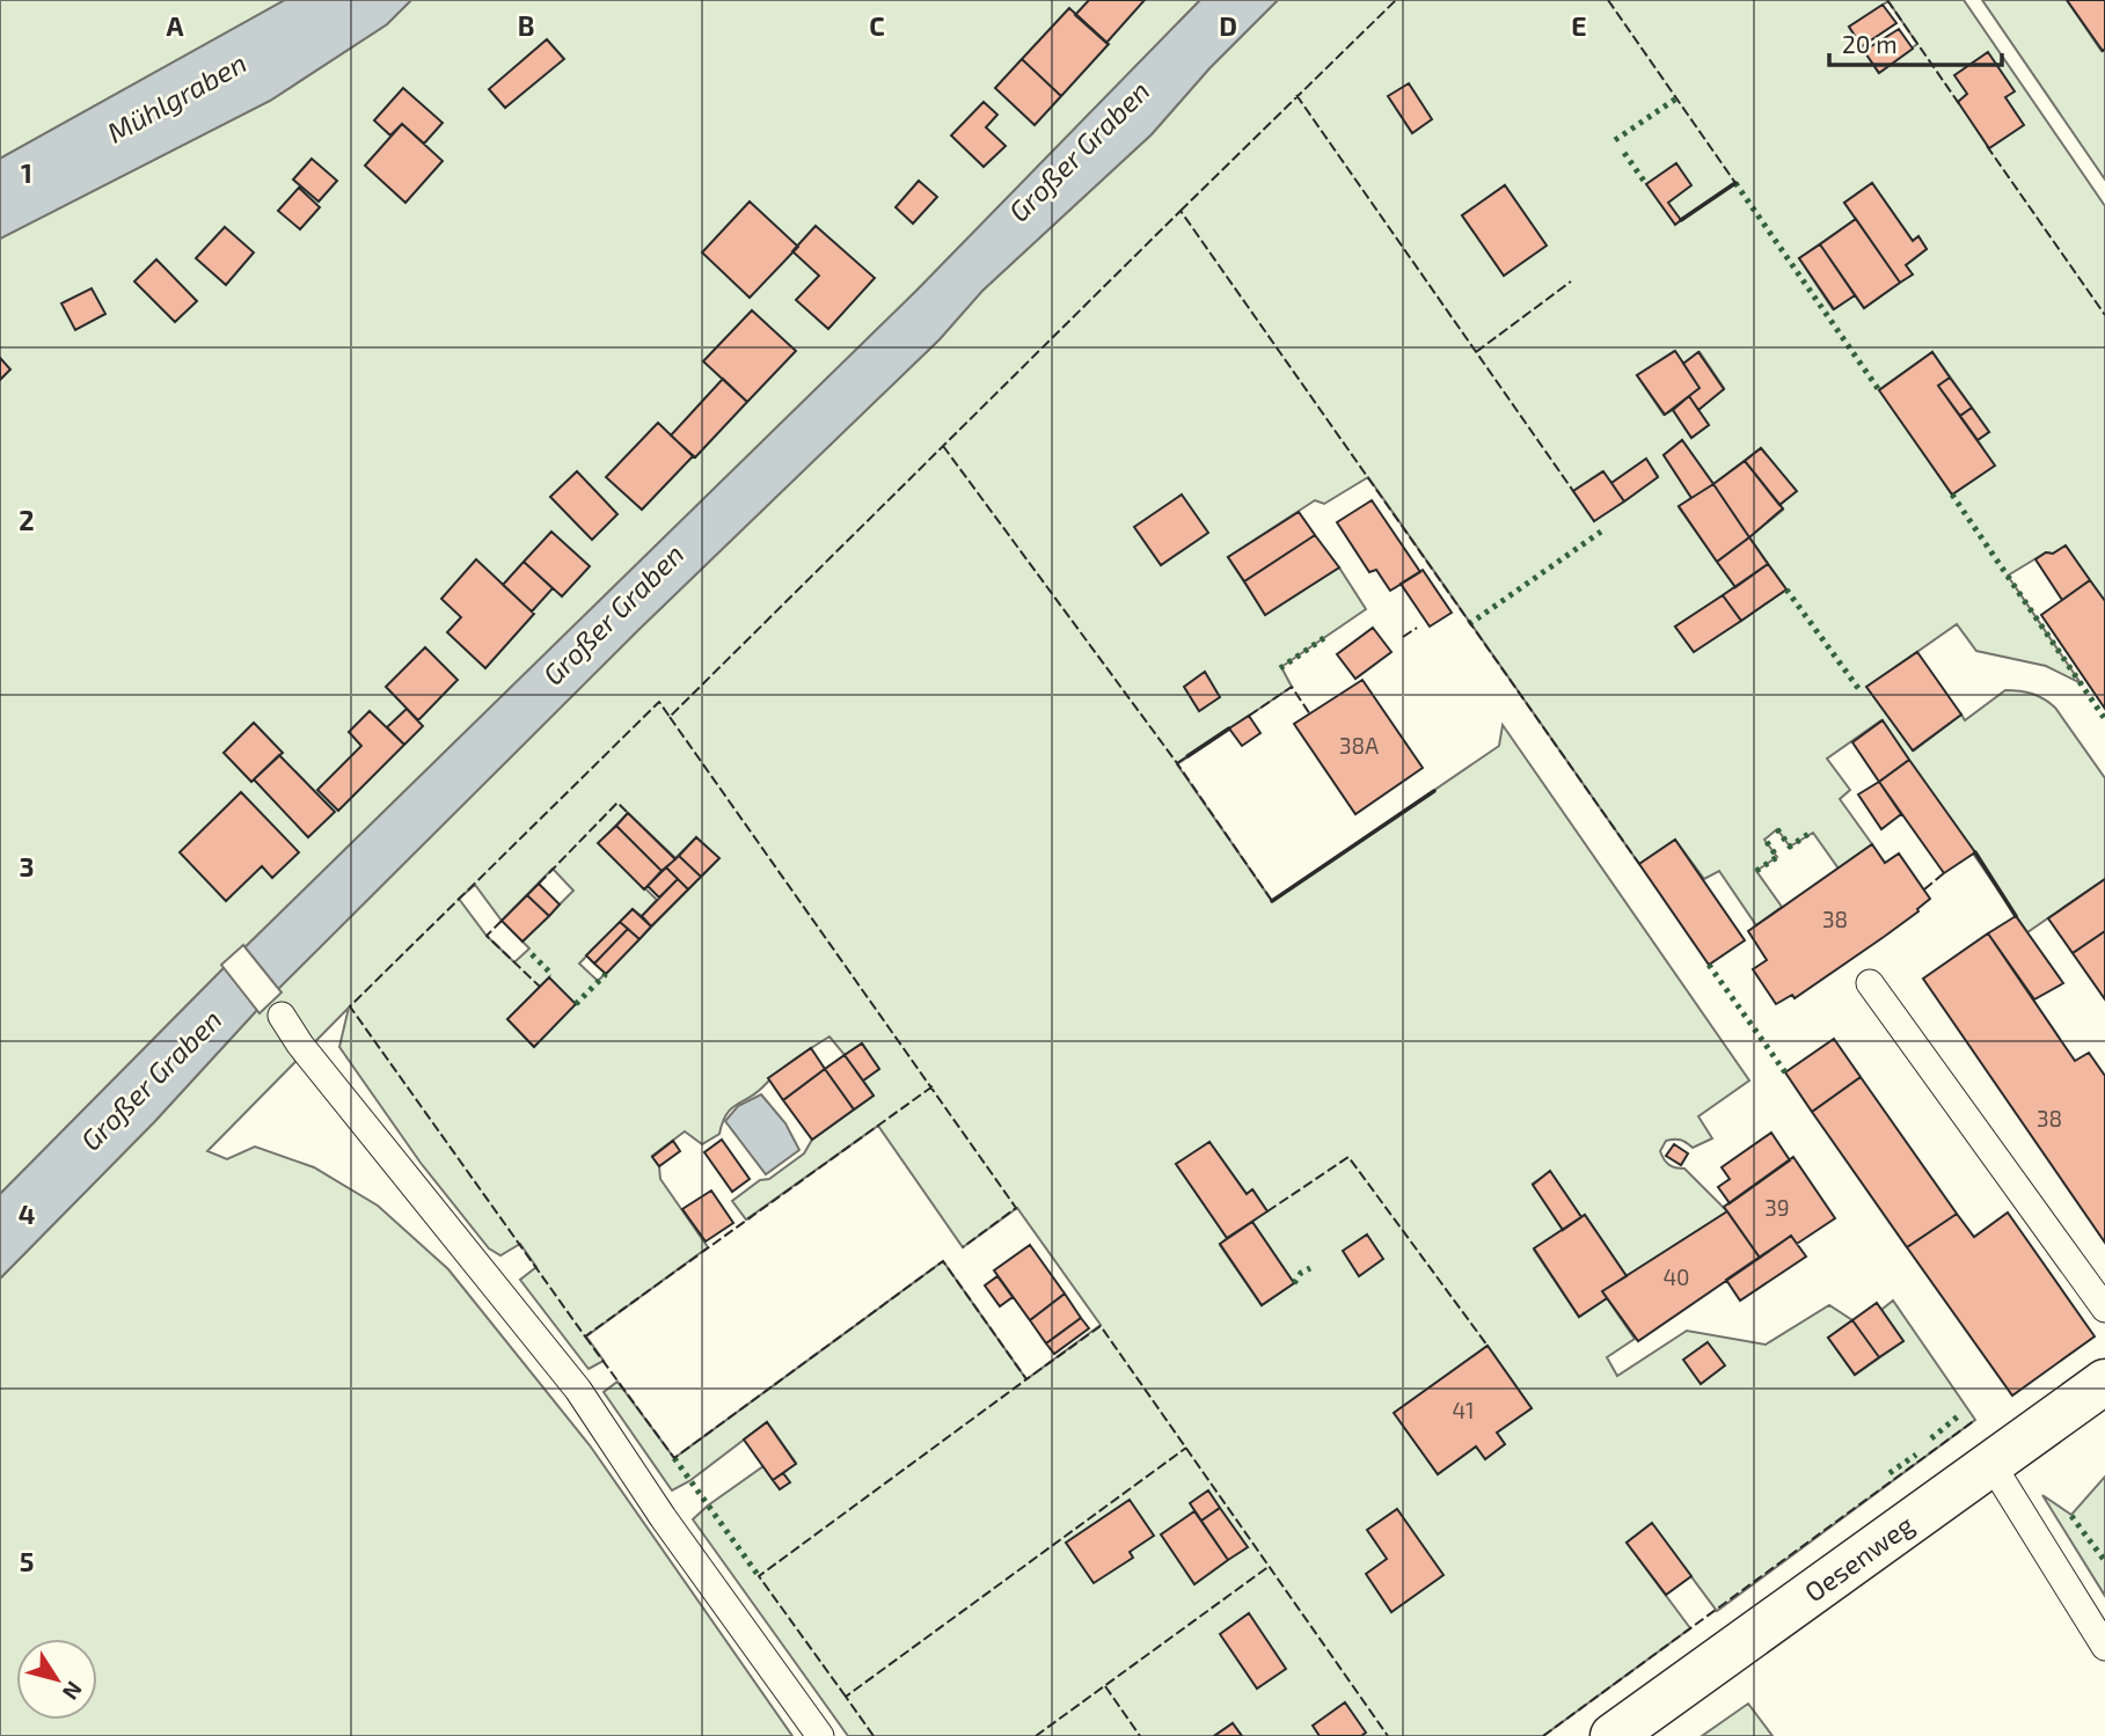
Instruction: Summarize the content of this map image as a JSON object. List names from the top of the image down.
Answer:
{
  "streets": {
    "street": ["Oesenweg"]
  },
  "water": ["Mühlgraben", "Großer Graben"],
  "house_numbers": [
    "38A",
    "38",
    "38",
    "39",
    "40",
    "41"
  ],
  "scale_bar": "20 m",
  "north": "bottom right",
  "grid": {
    "columns": [
      "A",
      "B",
      "C",
      "D",
      "E"
    ],
    "rows": [
      "1",
      "2",
      "3",
      "4",
      "5"
    ]
  }
}
